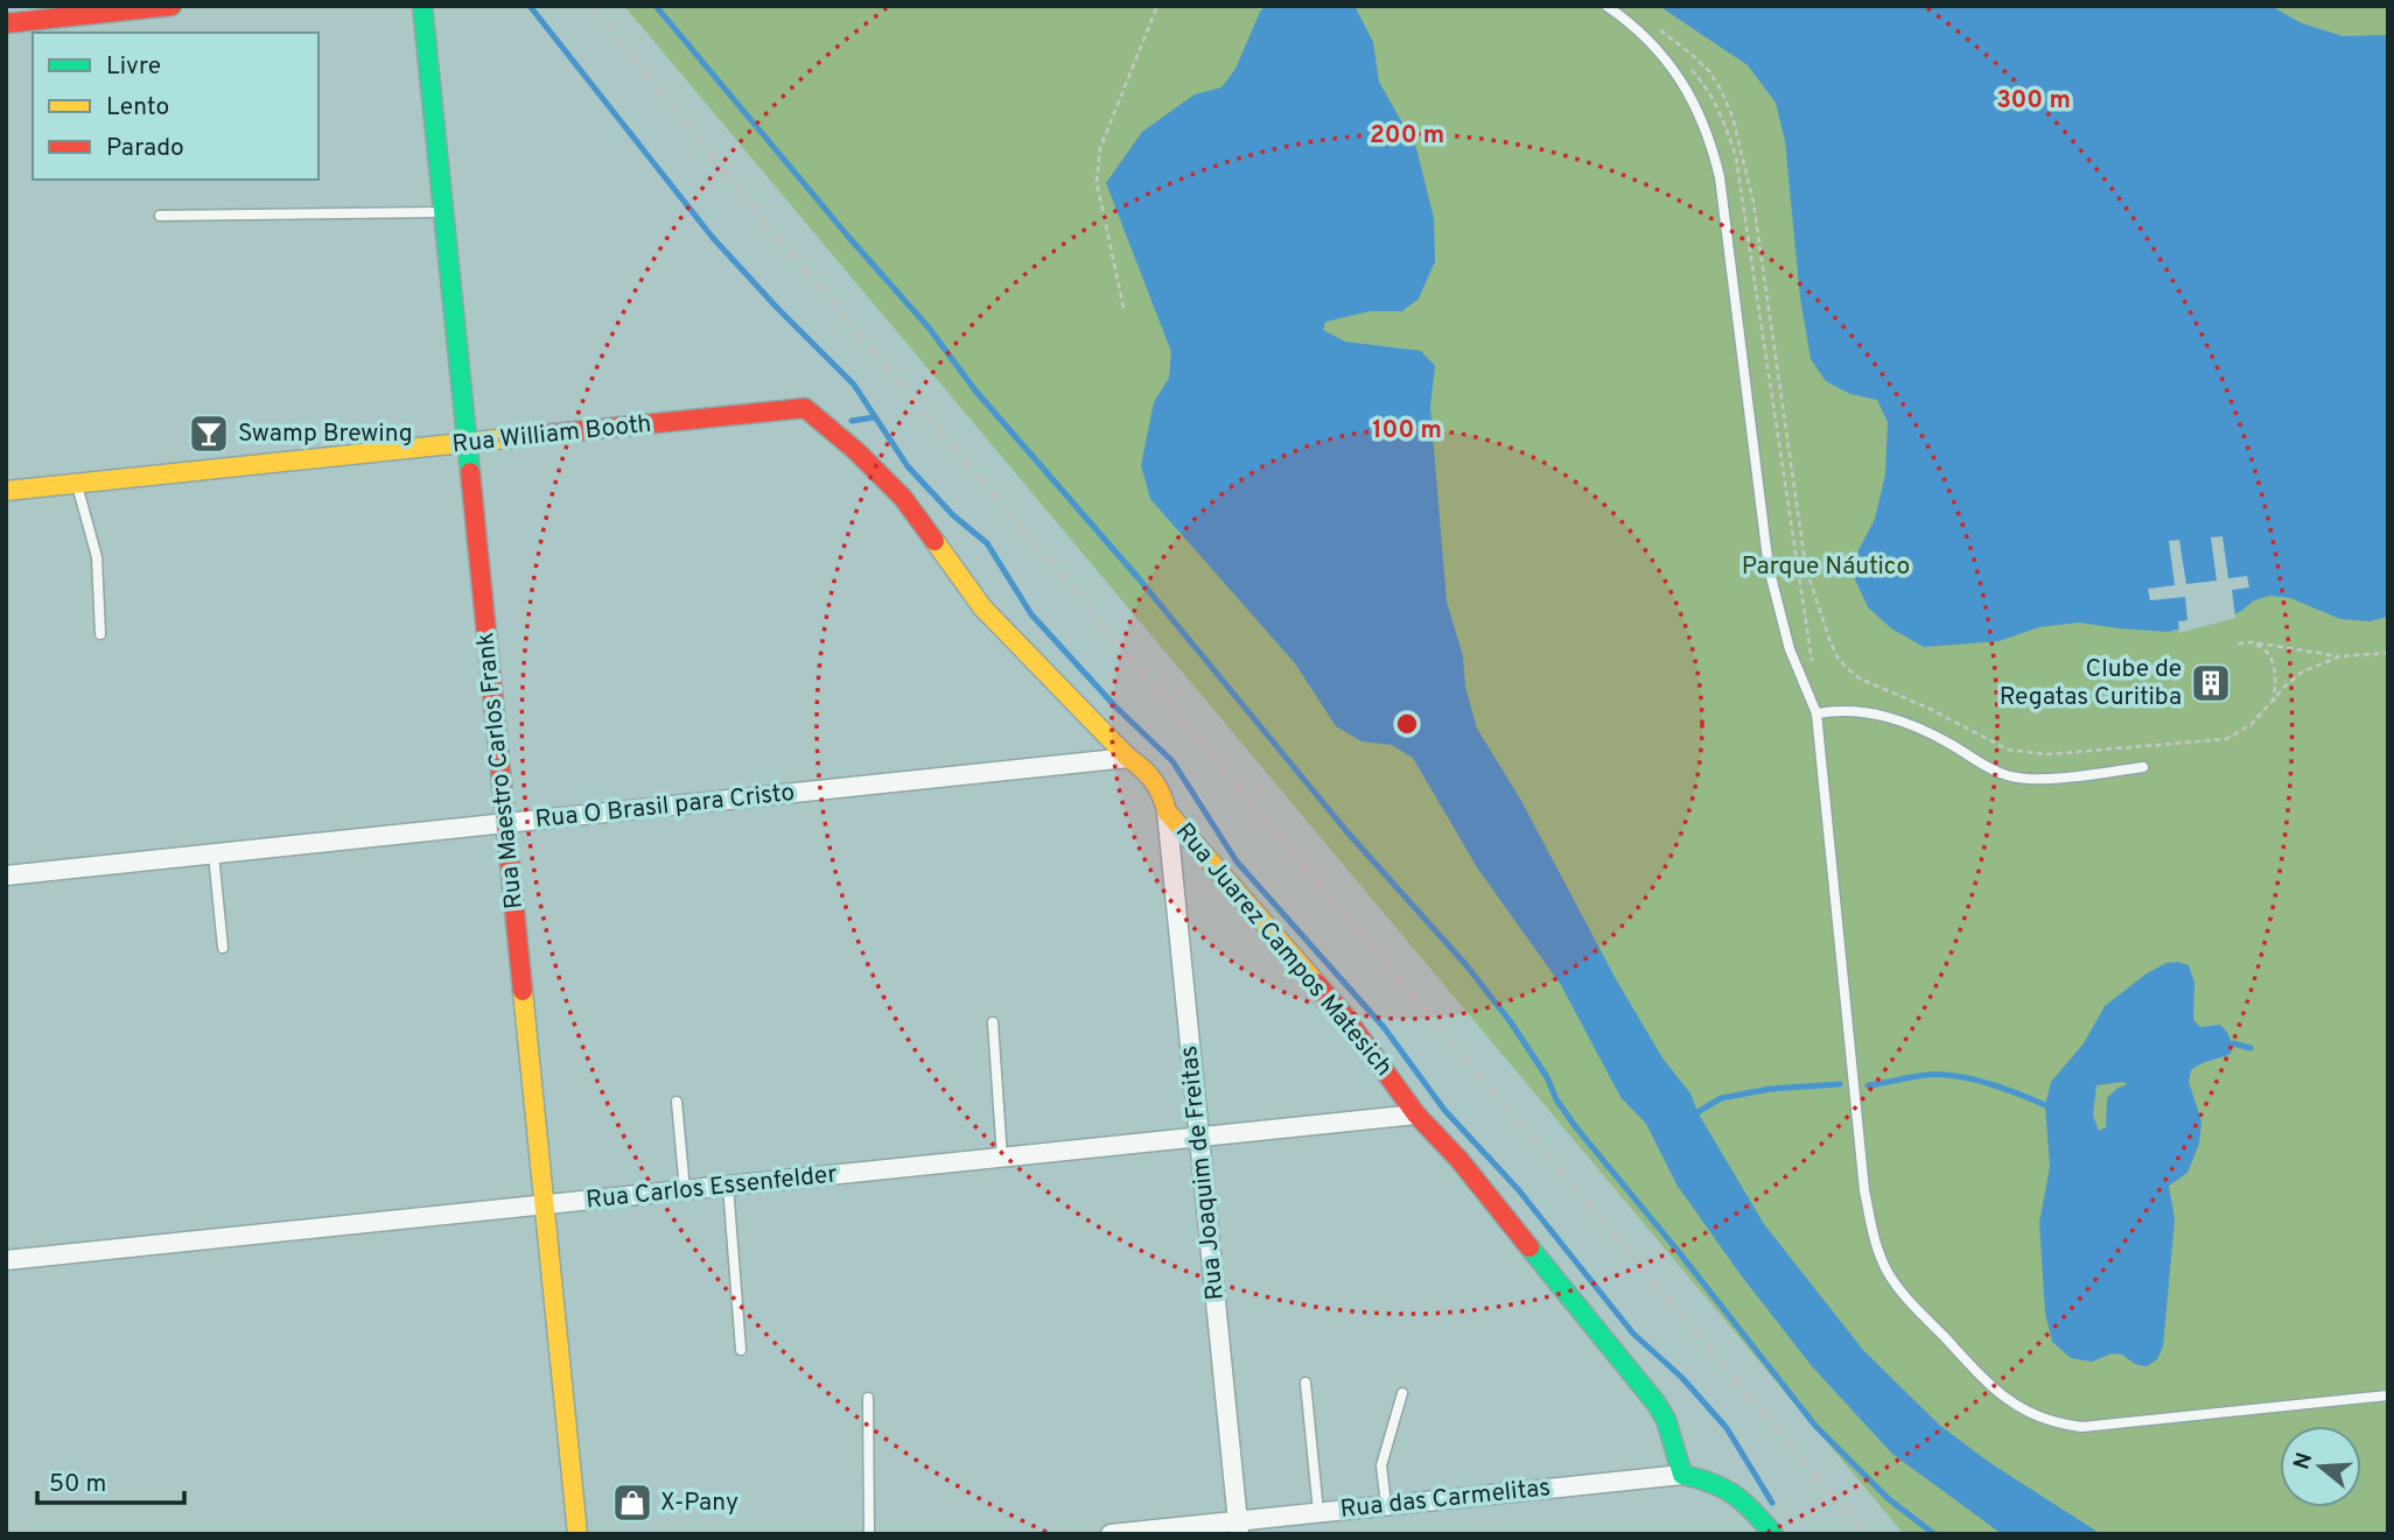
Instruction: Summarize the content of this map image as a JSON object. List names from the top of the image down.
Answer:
{
  "streets": {
    "street": [
      "Rua William Booth",
      "Rua Maestro Carlos Frank",
      "Rua O Brasil para Cristo",
      "Rua Juarez Campos Matesich",
      "Rua Joaquim de Freitas",
      "Rua Carlos Essenfelder",
      "Rua das Carmelitas"
    ]
  },
  "crossings": [
    ["Rua William Booth", "Rua Maestro Carlos Frank"],
    ["Rua William Booth", "Rua Juarez Campos Matesich"],
    ["Rua Maestro Carlos Frank", "Rua O Brasil para Cristo"],
    ["Rua Maestro Carlos Frank", "Rua Carlos Essenfelder"],
    ["Rua O Brasil para Cristo", "Rua Juarez Campos Matesich"],
    ["Rua Juarez Campos Matesich", "Rua Joaquim de Freitas"],
    ["Rua Juarez Campos Matesich", "Rua Carlos Essenfelder"],
    ["Rua Juarez Campos Matesich", "Rua das Carmelitas"],
    ["Rua Joaquim de Freitas", "Rua Carlos Essenfelder"],
    ["Rua Joaquim de Freitas", "Rua das Carmelitas"]
  ],
  "parks": ["Parque Náutico"],
  "places": {
    "bar": ["Swamp Brewing"],
    "building": ["Clube de Regatas Curitiba"],
    "shop": ["X-Pany"]
  },
  "legend": ["Livre", "Lento", "Parado"],
  "scale_bar": "50 m",
  "north": "left",
  "rings": ["300 m", "200 m", "100 m"]
}
